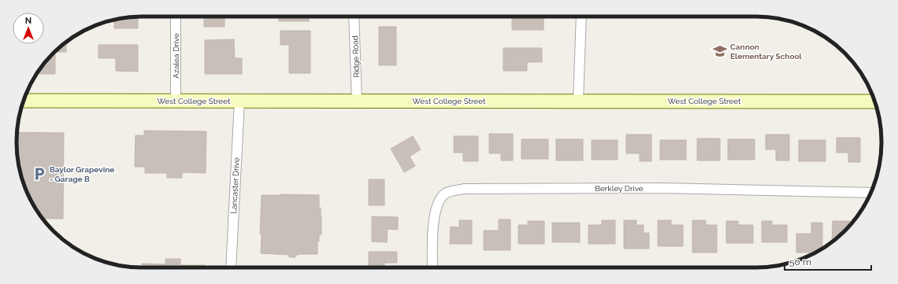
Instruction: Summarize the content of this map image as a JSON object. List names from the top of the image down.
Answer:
{
  "streets": {
    "street": [
      "Azalea Drive",
      "Ridge Road",
      "West College Street",
      "Lancaster Drive",
      "Berkley Drive"
    ]
  },
  "crossings": [
    ["Azalea Drive", "West College Street"],
    ["Ridge Road", "West College Street"],
    ["West College Street", "Lancaster Drive"]
  ],
  "places": {
    "school or university": ["Cannon Elementary School"],
    "parking": ["Baylor Grapevine - Garage B"]
  },
  "scale_bar": "50 m",
  "north": "top"
}
